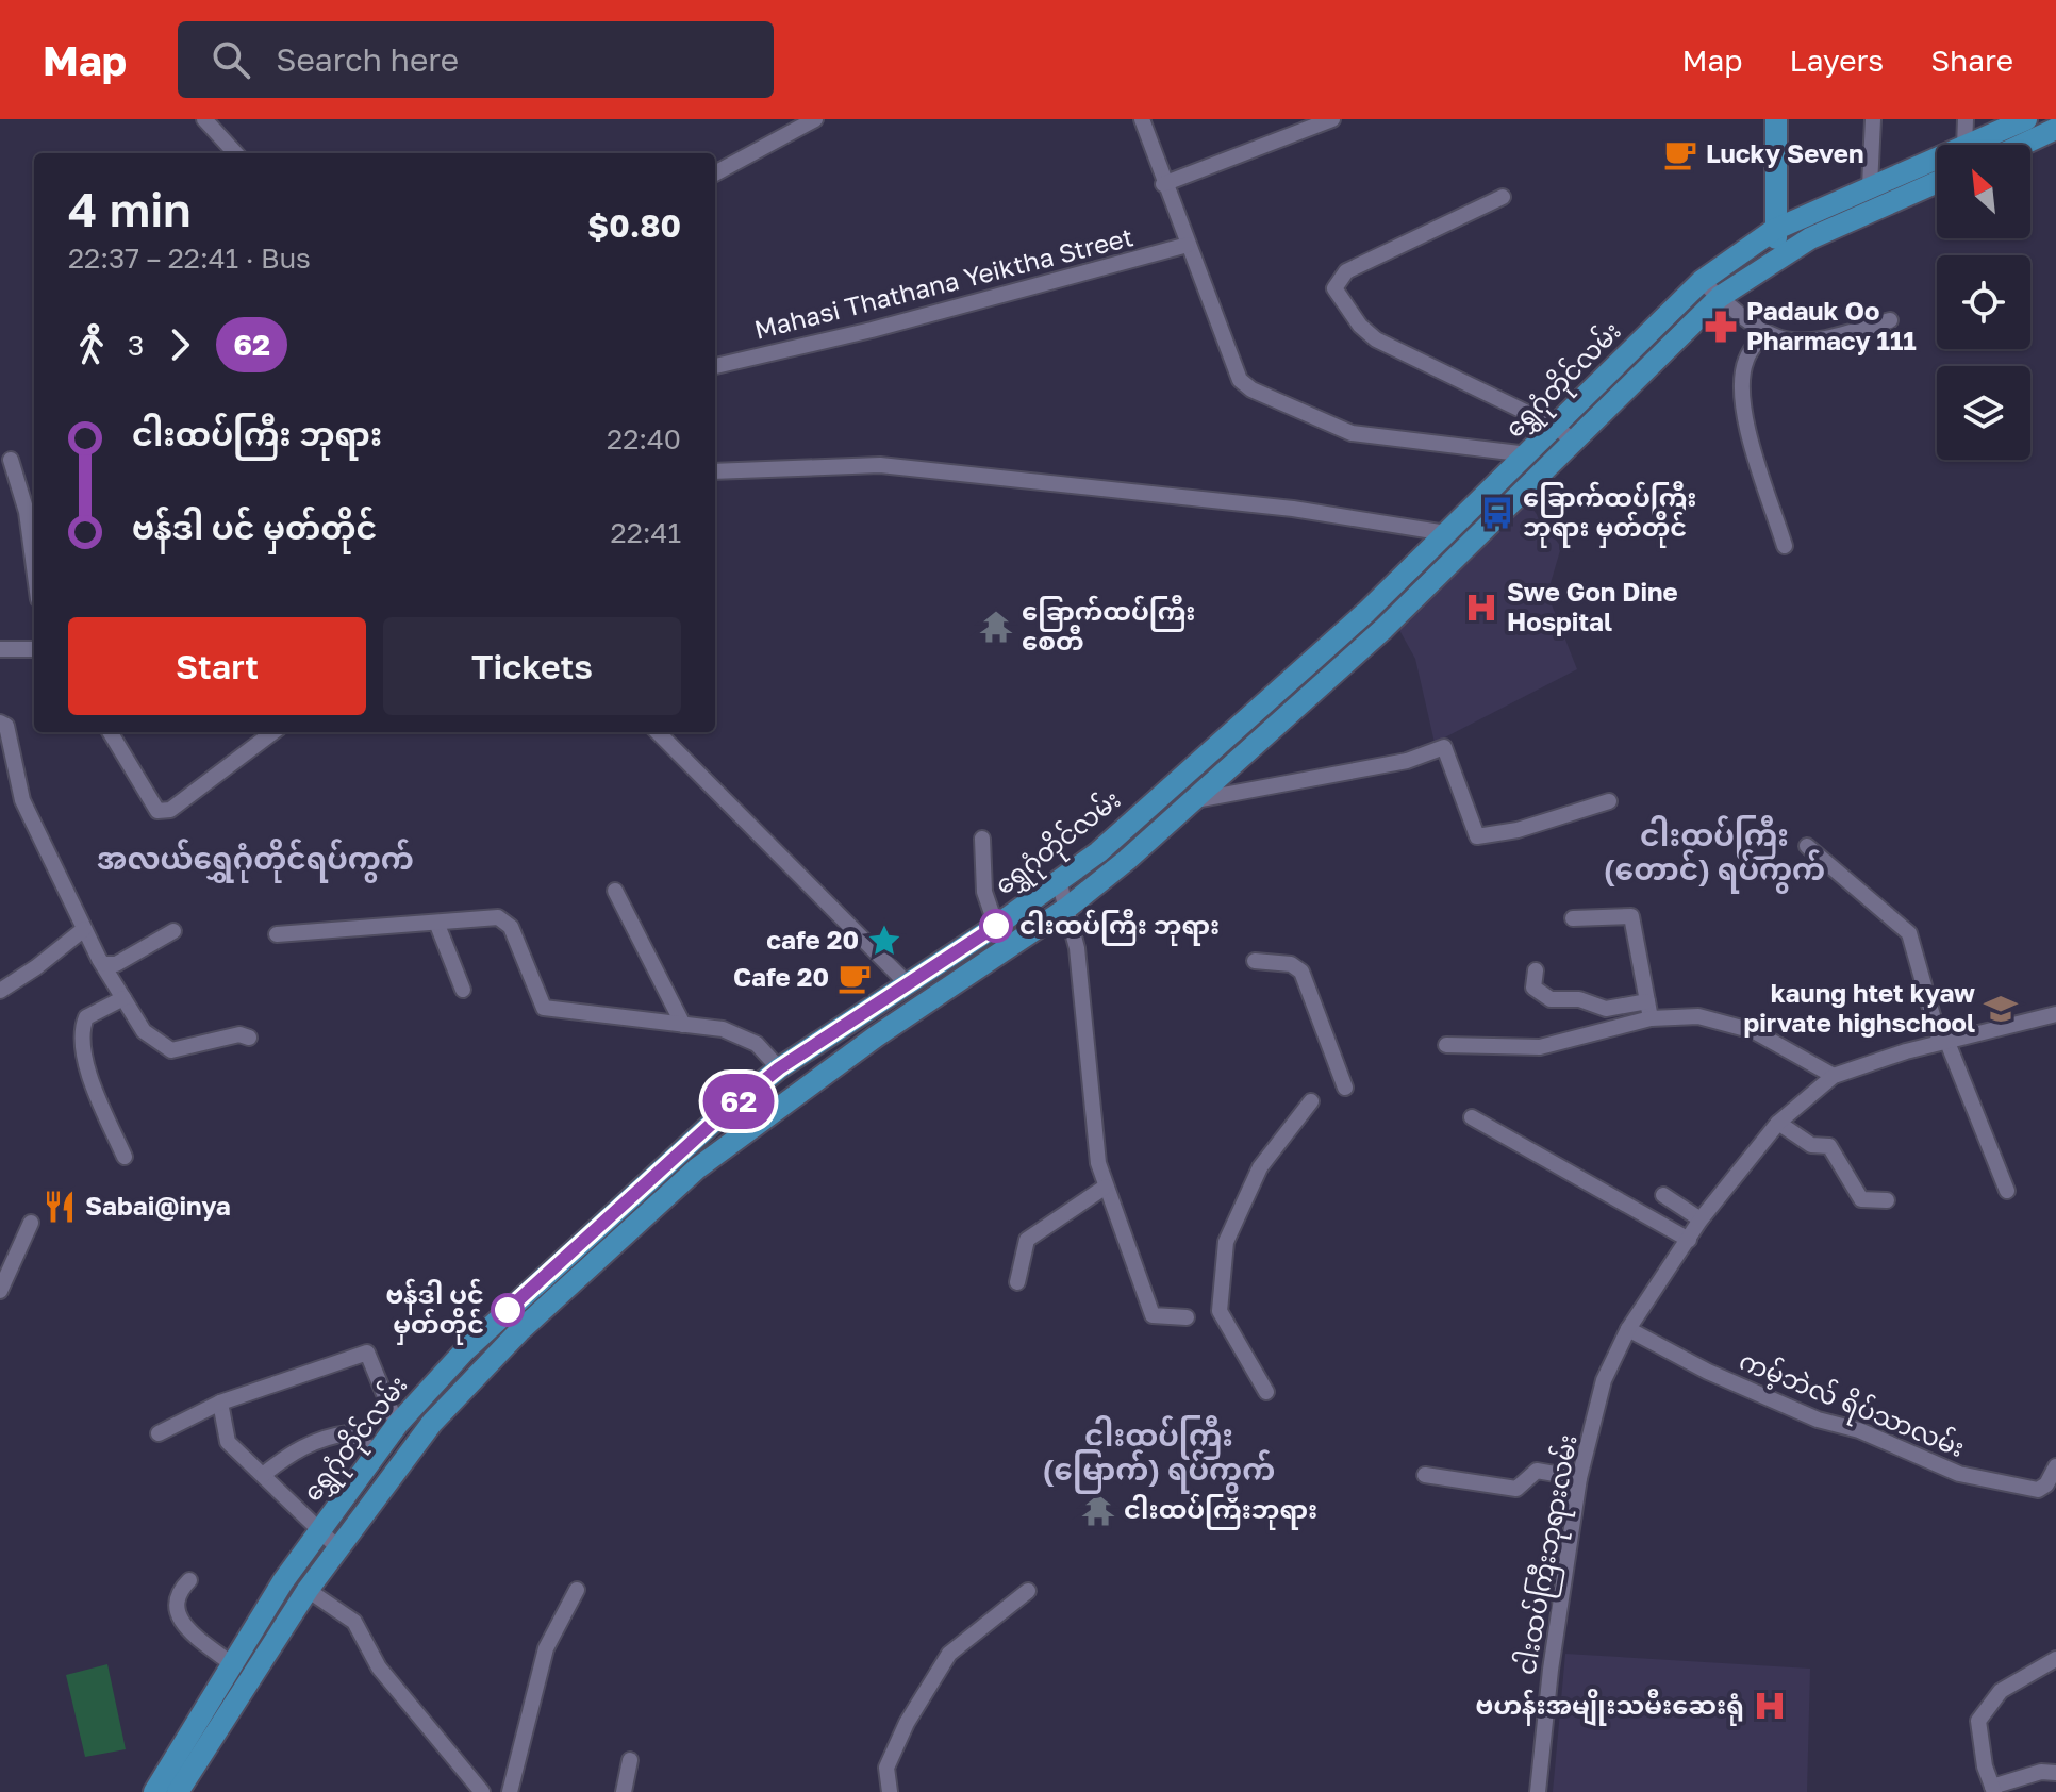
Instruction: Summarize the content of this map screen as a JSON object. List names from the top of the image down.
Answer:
{
  "streets": {
    "main road": ["ရွှေဂုံတိုင်လမ်း"],
    "street": ["Mahasi Thathana Yeiktha Street", "ကမ့်ဘဲလ် ရိပ်သာလမ်း", "ငါးထပ်ကြီးဘုရားလမ်း"]
  },
  "crossings": [
    ["ကမ့်ဘဲလ် ရိပ်သာလမ်း", "ငါးထပ်ကြီးဘုရားလမ်း"]
  ],
  "districts": ["ငါးထပ်ကြီး (တောင်) ရပ်ကွက်", "အလယ်ရွှေဂုံတိုင်ရပ်ကွက်", "ငါးထပ်ကြီး (မြောက်) ရပ်ကွက်"],
  "places": {
    "cafe": ["Lucky Seven", "Cafe 20"],
    "pharmacy": ["Padauk Oo Pharmacy 111"],
    "bus stop": ["ခြောက်ထပ်ကြီး ဘုရား မှတ်တိုင်"],
    "hospital": ["Swe Gon Dine Hospital", "ဗဟန်းအမျိုးသမီးဆေးရုံ"],
    "temple": ["ခြောက်ထပ်ကြီး စေတီ", "ငါးထပ်ကြီးဘုရား"],
    "other": ["ငါးထပ်ကြီး ဘုရား", "ဗန်ဒါ ပင် မှတ်တိုင်"],
    "place": ["cafe 20"],
    "school or university": ["kaung htet kyaw pirvate highschool"],
    "restaurant": ["Sabai@inya"]
  },
  "lines": ["bus line 62"],
  "north": "top left",
  "page": {
    "header": "Map",
    "search": "Search here",
    "nav": ["Map", "Layers", "Share"],
    "on_map": "62",
    "heading": ["4 min", "22:37 – 22:41 · Bus", "$0.80"],
    "legs": ["3", "62"],
    "list": [
      {
        "name": "ငါးထပ်ကြီး ဘုရား",
        "value": "22:40"
      },
      {
        "name": "ဗန်ဒါ ပင် မှတ်တိုင်",
        "value": "22:41"
      }
    ],
    "buttons": ["Start", "Tickets"]
  }
}
